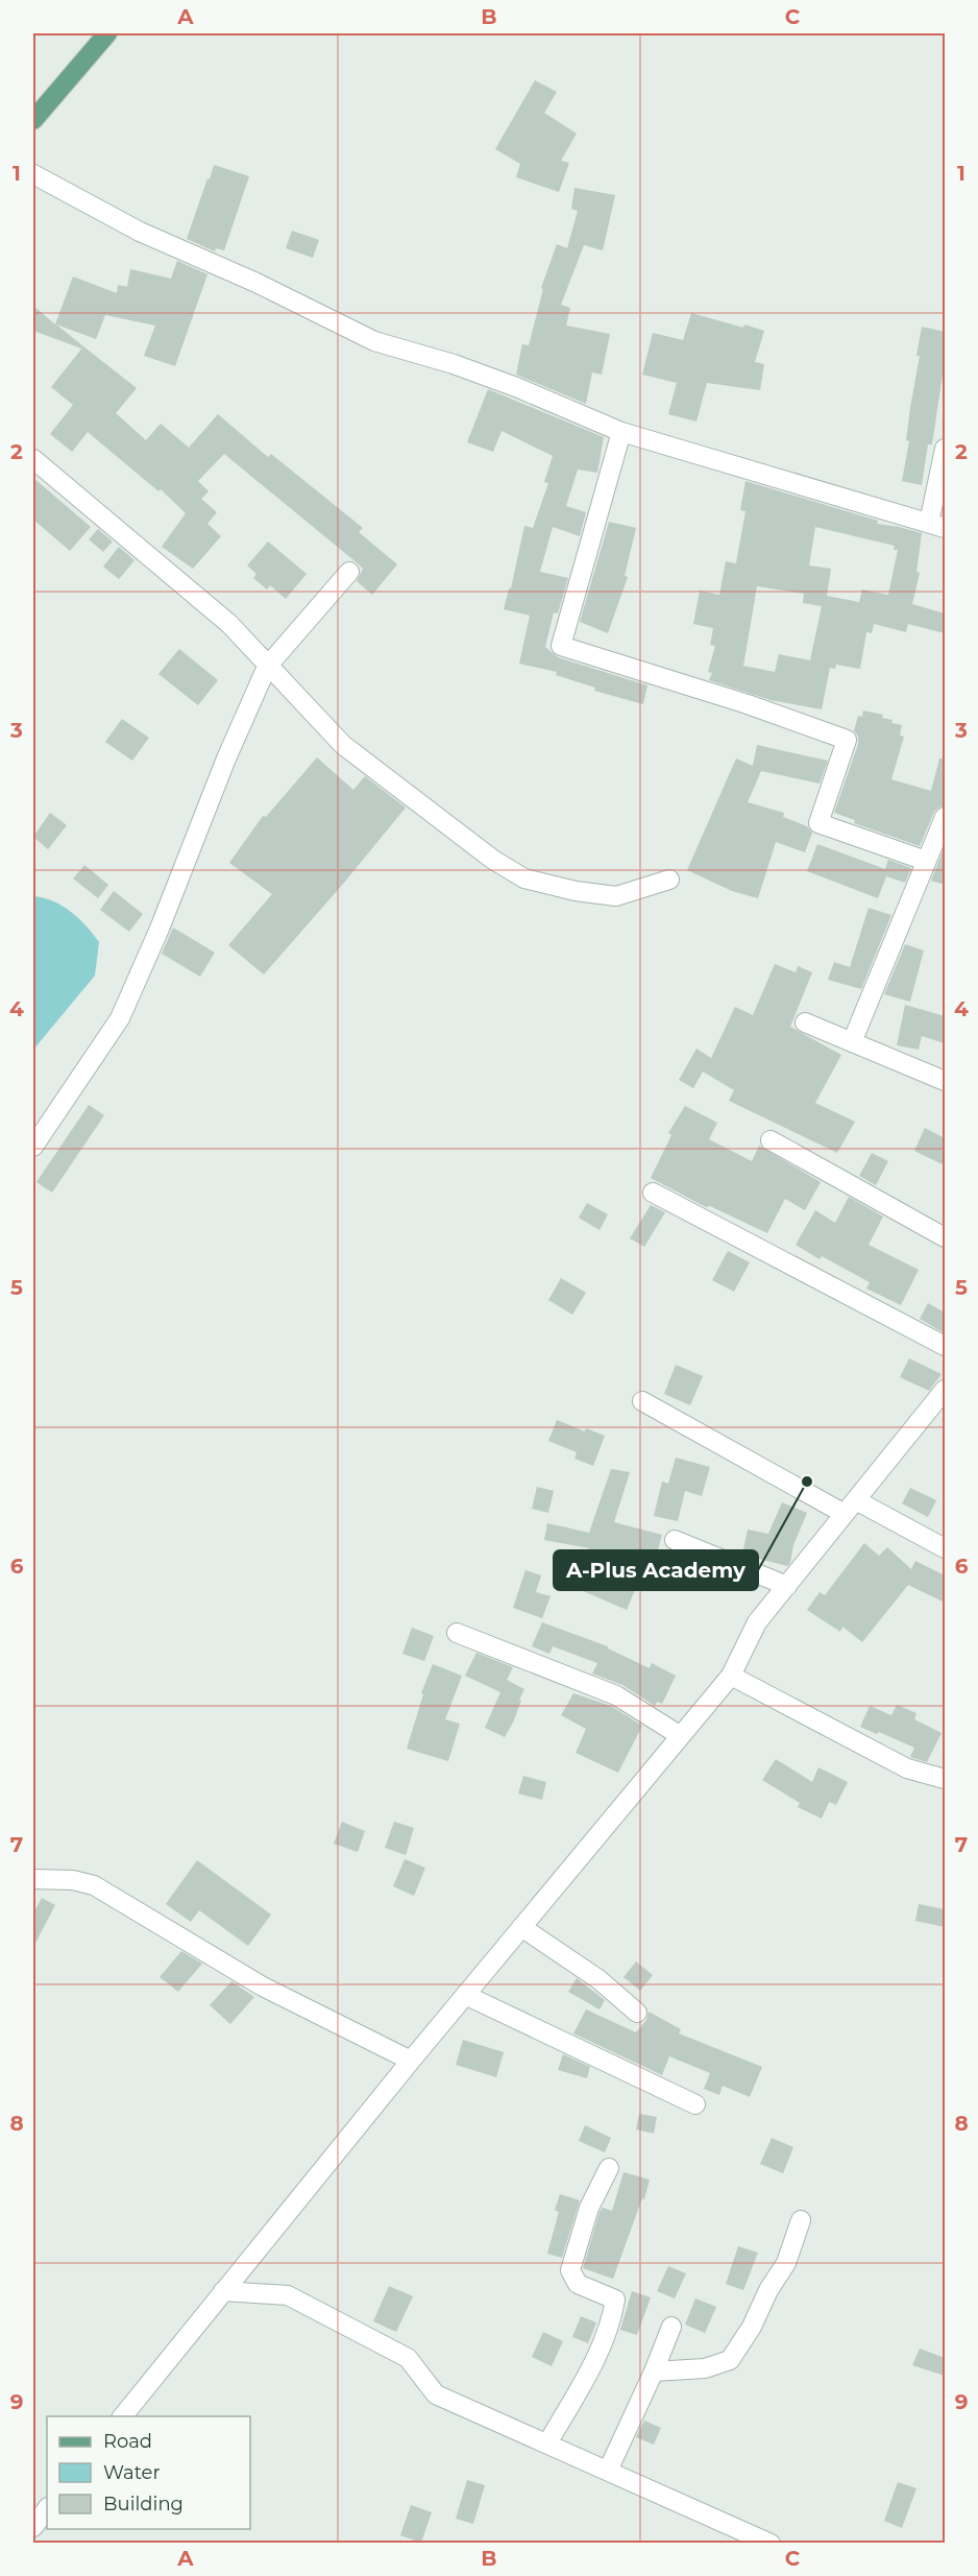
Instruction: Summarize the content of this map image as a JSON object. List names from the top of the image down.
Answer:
{
  "places": ["A-Plus Academy"],
  "legend": ["Road", "Water", "Building"],
  "grid": {
    "columns": ["A", "B", "C"],
    "rows": [
      "1",
      "2",
      "3",
      "4",
      "5",
      "6",
      "7",
      "8",
      "9"
    ]
  }
}
